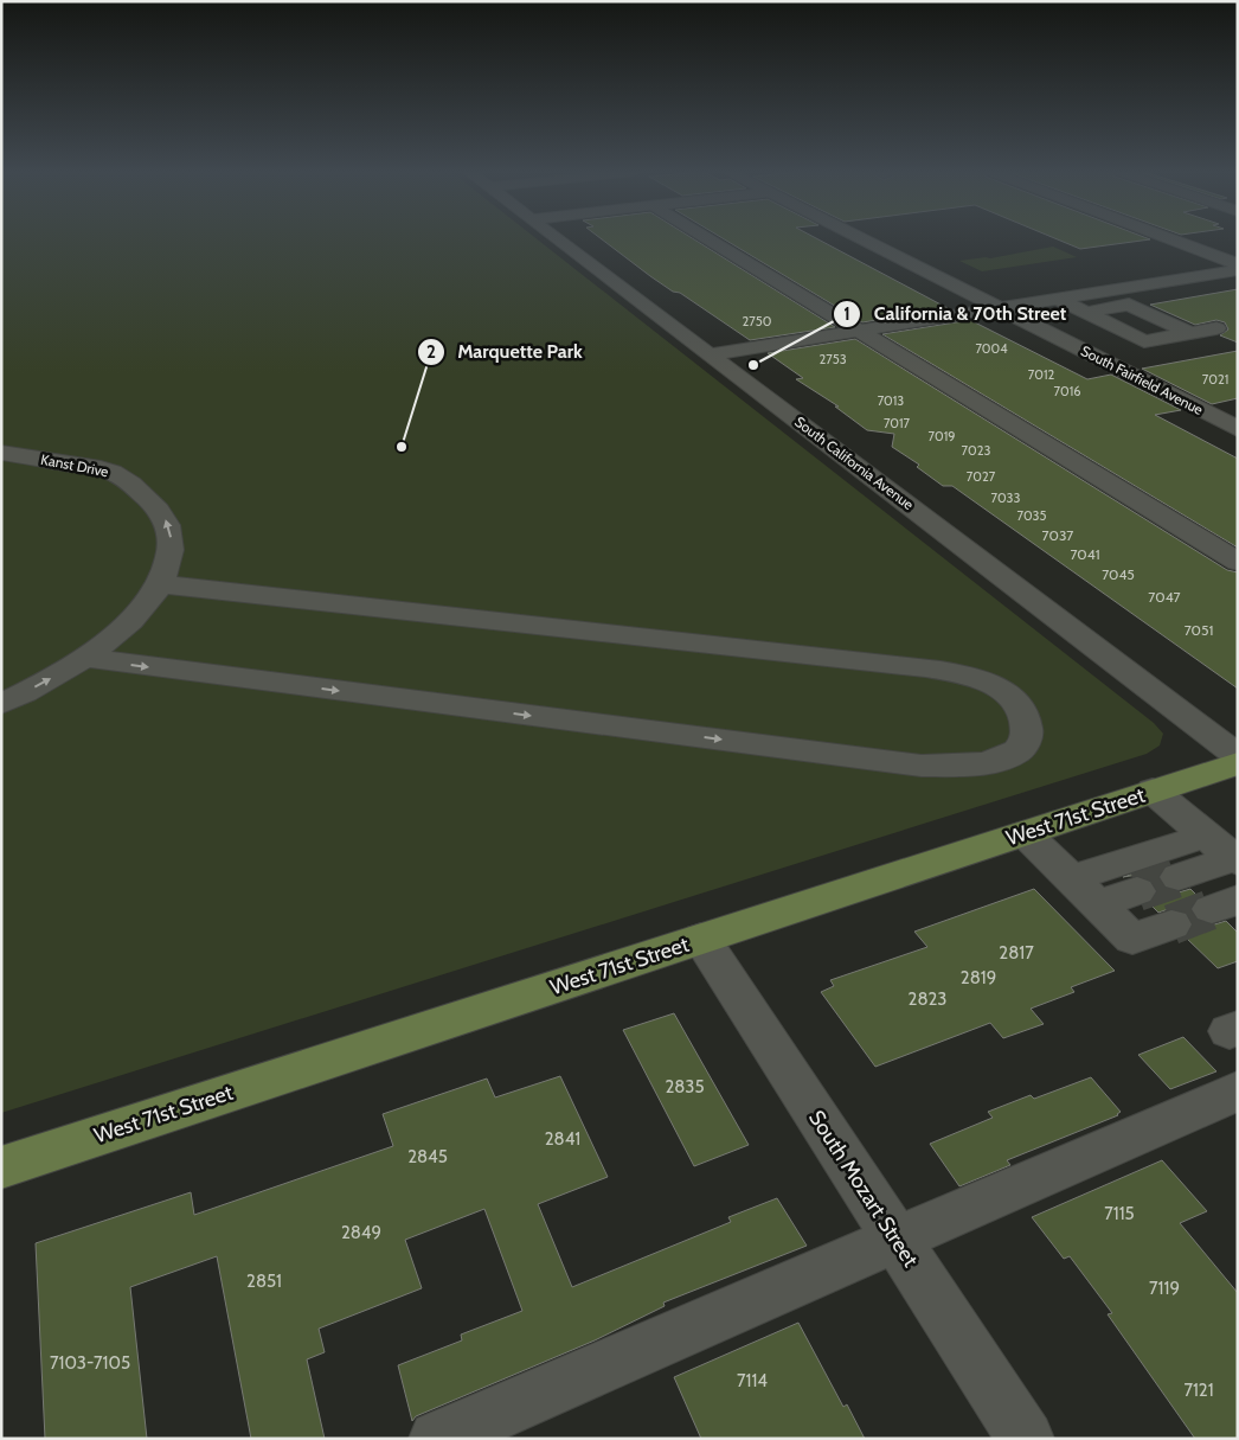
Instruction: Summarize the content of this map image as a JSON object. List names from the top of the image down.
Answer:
{
  "streets": {
    "main road": ["West 71st Street"],
    "street": [
      "South Fairfield Avenue",
      "South California Avenue",
      "Kanst Drive",
      "South Mozart Street"
    ]
  },
  "crossings": [
    ["West 71st Street", "South Mozart Street"]
  ],
  "places": ["California & 70th Street", "Marquette Park"],
  "house_numbers": [
    "2750",
    "7004",
    "2753",
    "7012",
    "7021",
    "7016",
    "7013",
    "7017",
    "7019",
    "7023",
    "7027",
    "7033",
    "7035",
    "7037",
    "7041",
    "7045",
    "7047",
    "7051",
    "2817",
    "2819",
    "2823",
    "2835",
    "2841",
    "2845",
    "7115",
    "2849",
    "2851",
    "7119",
    "7103-7105",
    "7114",
    "7121"
  ]
}
